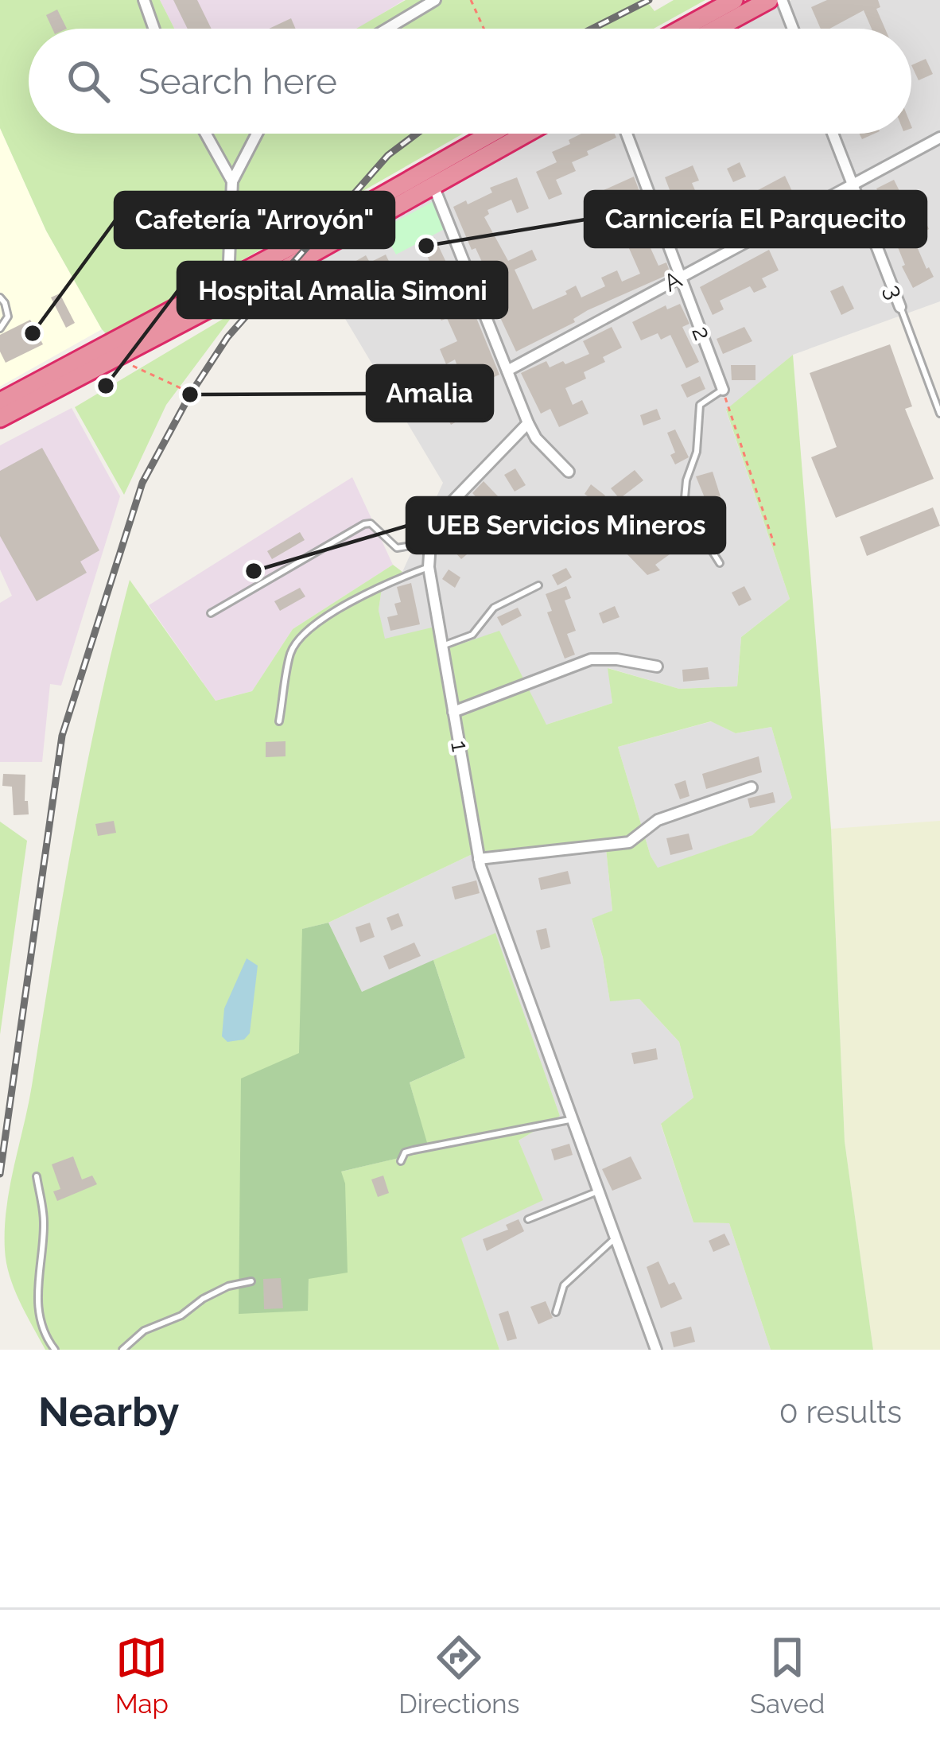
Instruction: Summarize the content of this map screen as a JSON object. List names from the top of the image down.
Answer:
{
  "streets": {
    "street": [
      "A",
      "3",
      "2",
      "1"
    ]
  },
  "crossings": [
    ["A", "3"],
    ["A", "2"]
  ],
  "places": [
    "Carnicería El Parquecito",
    "Cafetería \"Arroyón\"",
    "Hospital Amalia Simoni",
    "Amalia",
    "UEB Servicios Mineros"
  ],
  "page": {
    "search": "Search here",
    "heading": ["Nearby", "0 results"],
    "nav": ["Map", "Directions", "Saved"]
  }
}
